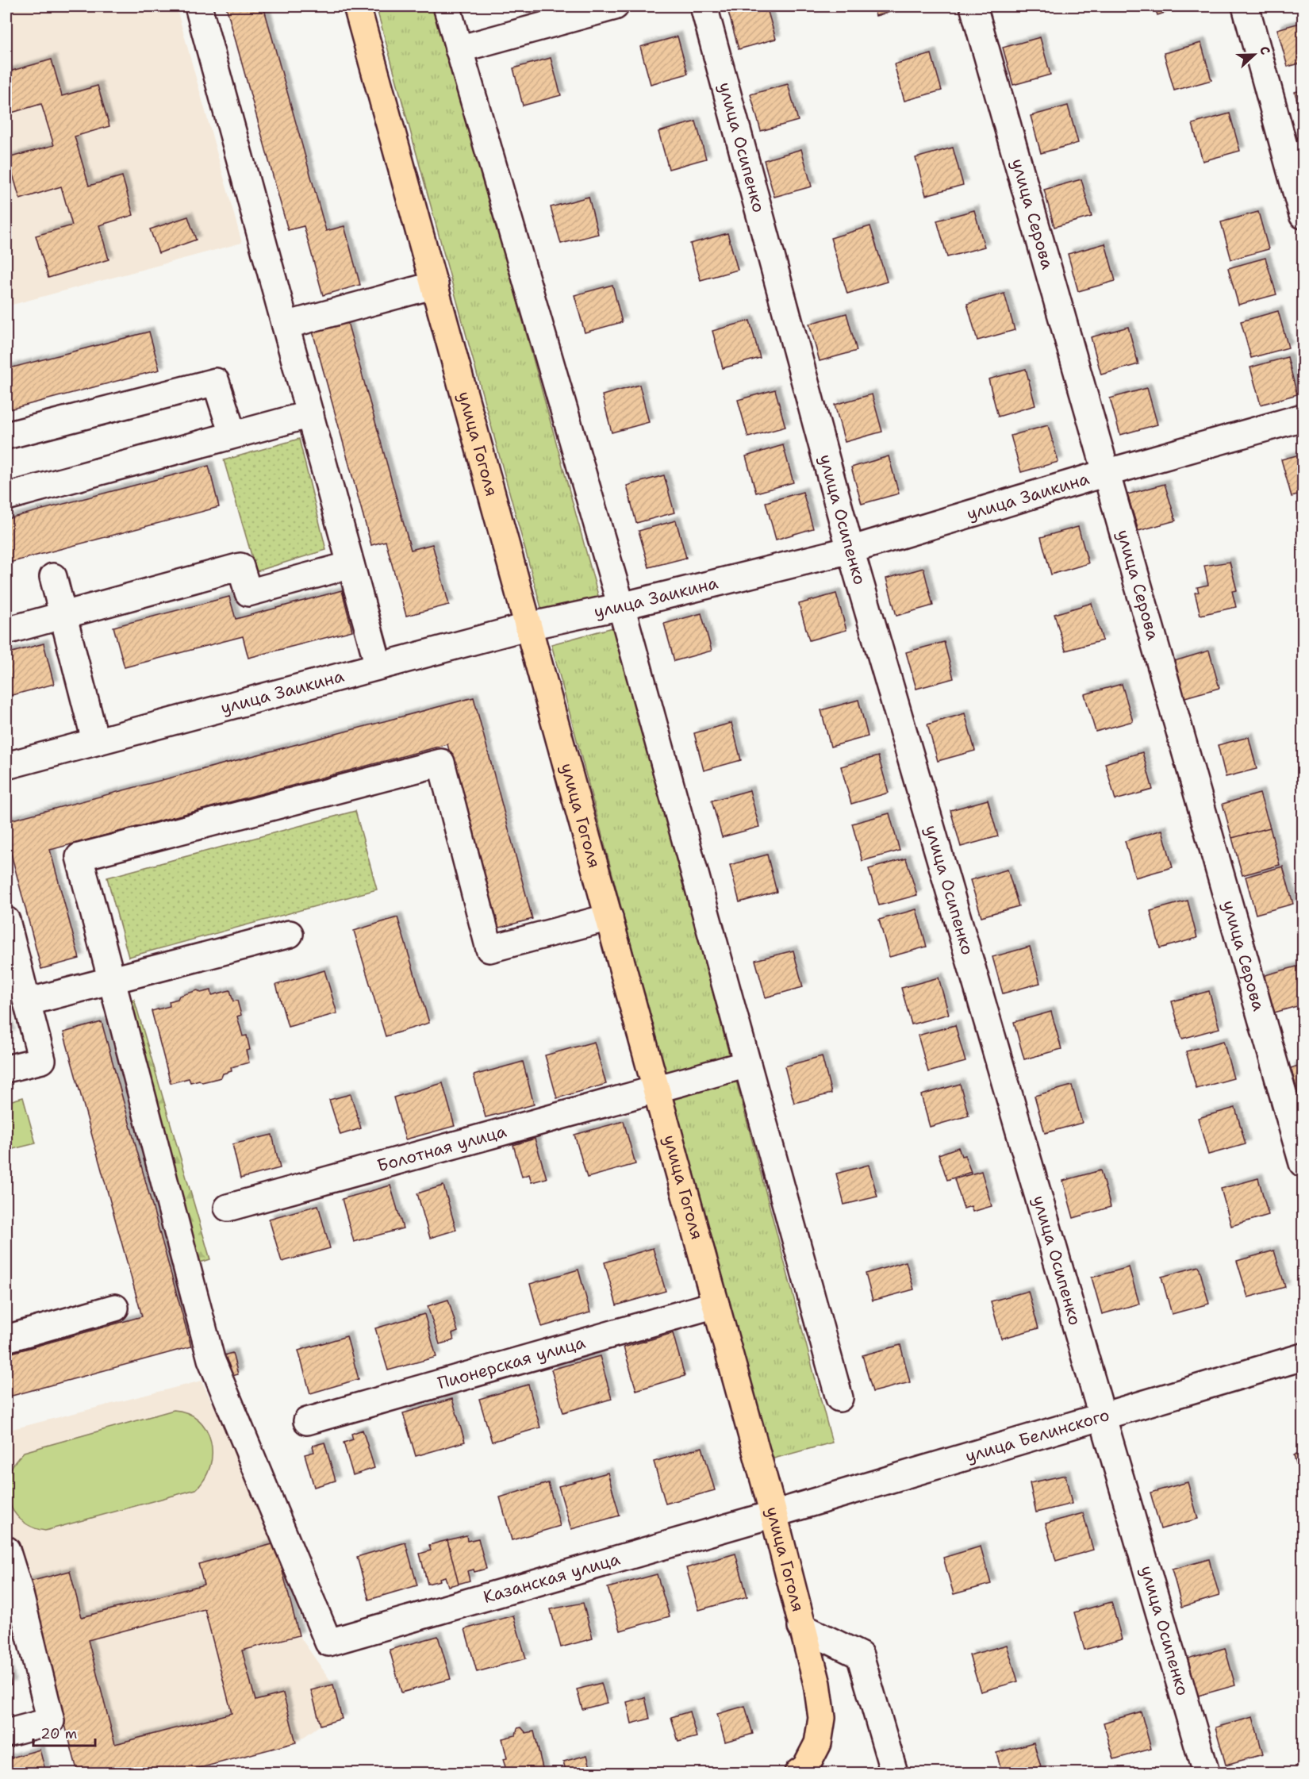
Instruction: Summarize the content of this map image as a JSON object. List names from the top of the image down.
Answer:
{
  "streets": {
    "main road": ["улица Гоголя"],
    "street": [
      "улица Осипенко",
      "улица Серова",
      "улица Заикина",
      "Болотная улица",
      "Пионерская улица",
      "улица Белинского",
      "Казанская улица"
    ]
  },
  "crossings": [
    ["улица Осипенко", "улица Заикина"],
    ["улица Осипенко", "улица Белинского"],
    ["улица Серова", "улица Заикина"],
    ["улица Гоголя", "улица Заикина"],
    ["улица Гоголя", "Болотная улица"],
    ["улица Гоголя", "Пионерская улица"],
    ["улица Гоголя", "улица Белинского"],
    ["улица Гоголя", "Казанская улица"],
    ["улица Белинского", "Казанская улица"]
  ],
  "scale_bar": "20 m",
  "north": "right"
}
